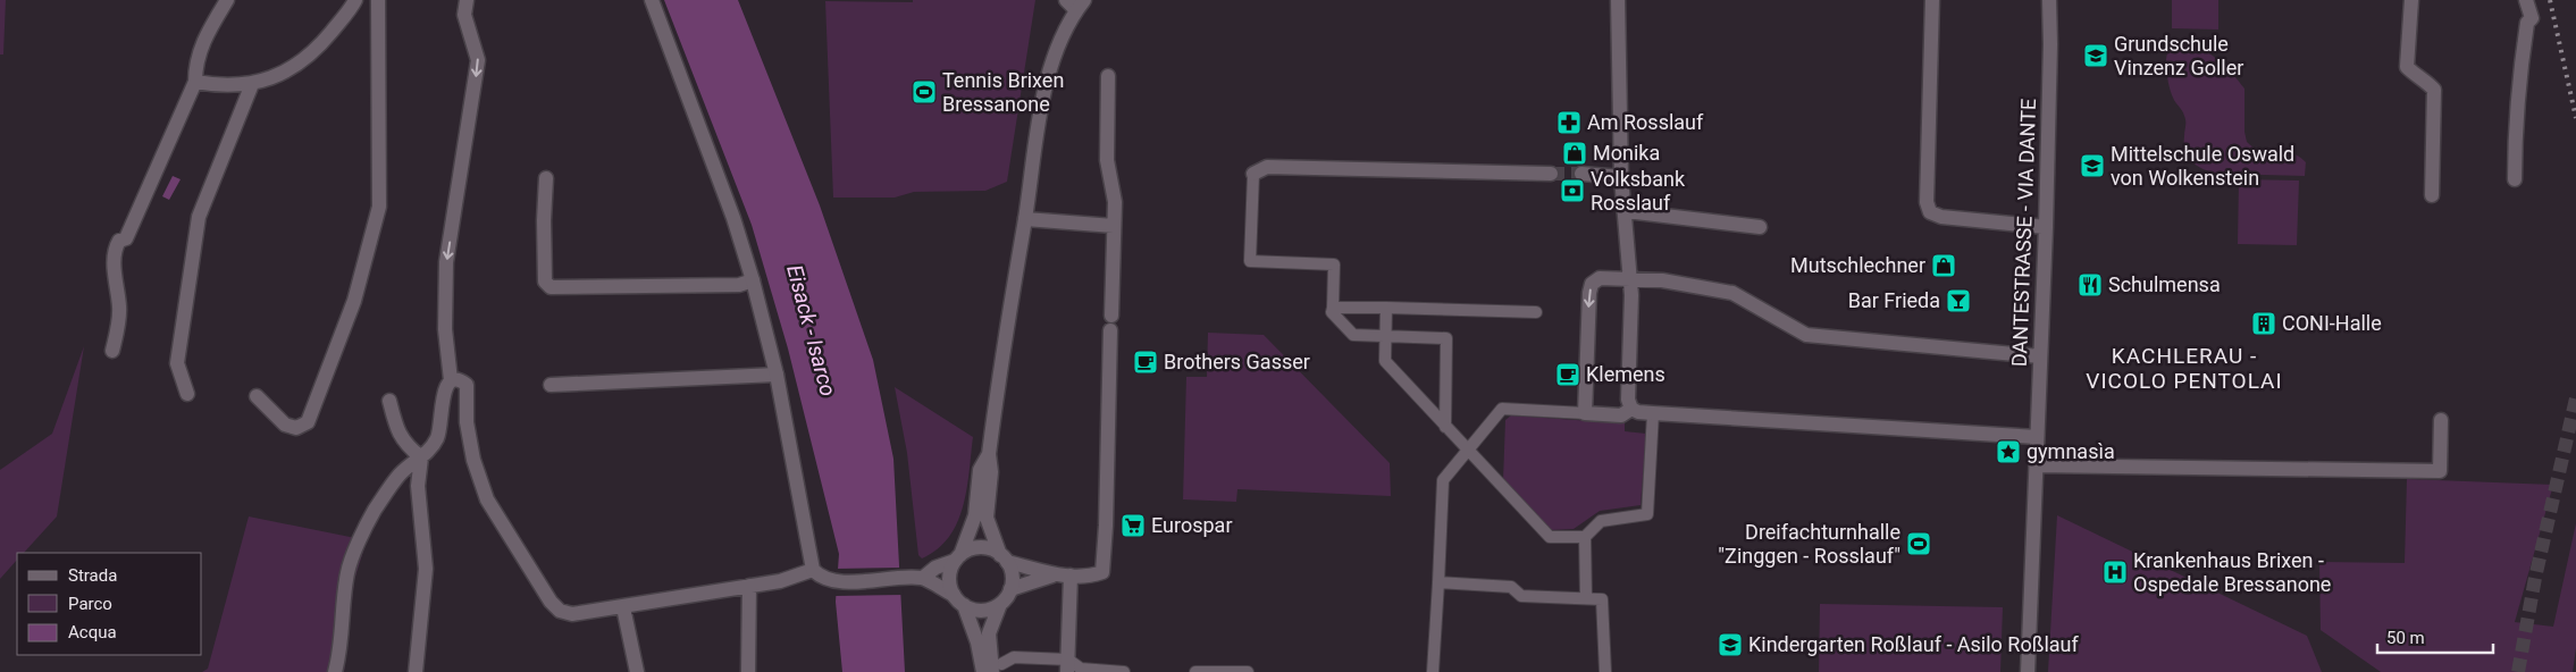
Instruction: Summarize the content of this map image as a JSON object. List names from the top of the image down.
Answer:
{
  "streets": {
    "street": ["DANTESTRASSE - VIA DANTE"]
  },
  "districts": ["KACHLERAU - VICOLO PENTOLAI"],
  "water": ["Eisack - Isarco"],
  "places": {
    "school or university": ["Grundschule Vinzenz Goller", "Mittelschule Oswald von Wolkenstein", "Kindergarten Roßlauf - Asilo Roßlauf"],
    "sports": ["Tennis Brixen Bressanone", "Dreifachturnhalle \"Zinggen - Rosslauf\""],
    "pharmacy": ["Am Rosslauf"],
    "shop": ["Monika", "Mutschlechner"],
    "bank": ["Volksbank Rosslauf"],
    "restaurant": ["Schulmensa"],
    "bar": ["Bar Frieda"],
    "building": ["CONI-Halle"],
    "cafe": ["Brothers Gasser", "Klemens"],
    "place": ["gymnasìa"],
    "supermarket": ["Eurospar"],
    "hospital": ["Krankenhaus Brixen - Ospedale Bressanone"]
  },
  "legend": ["Strada", "Parco", "Acqua"],
  "scale_bar": "50 m"
}
